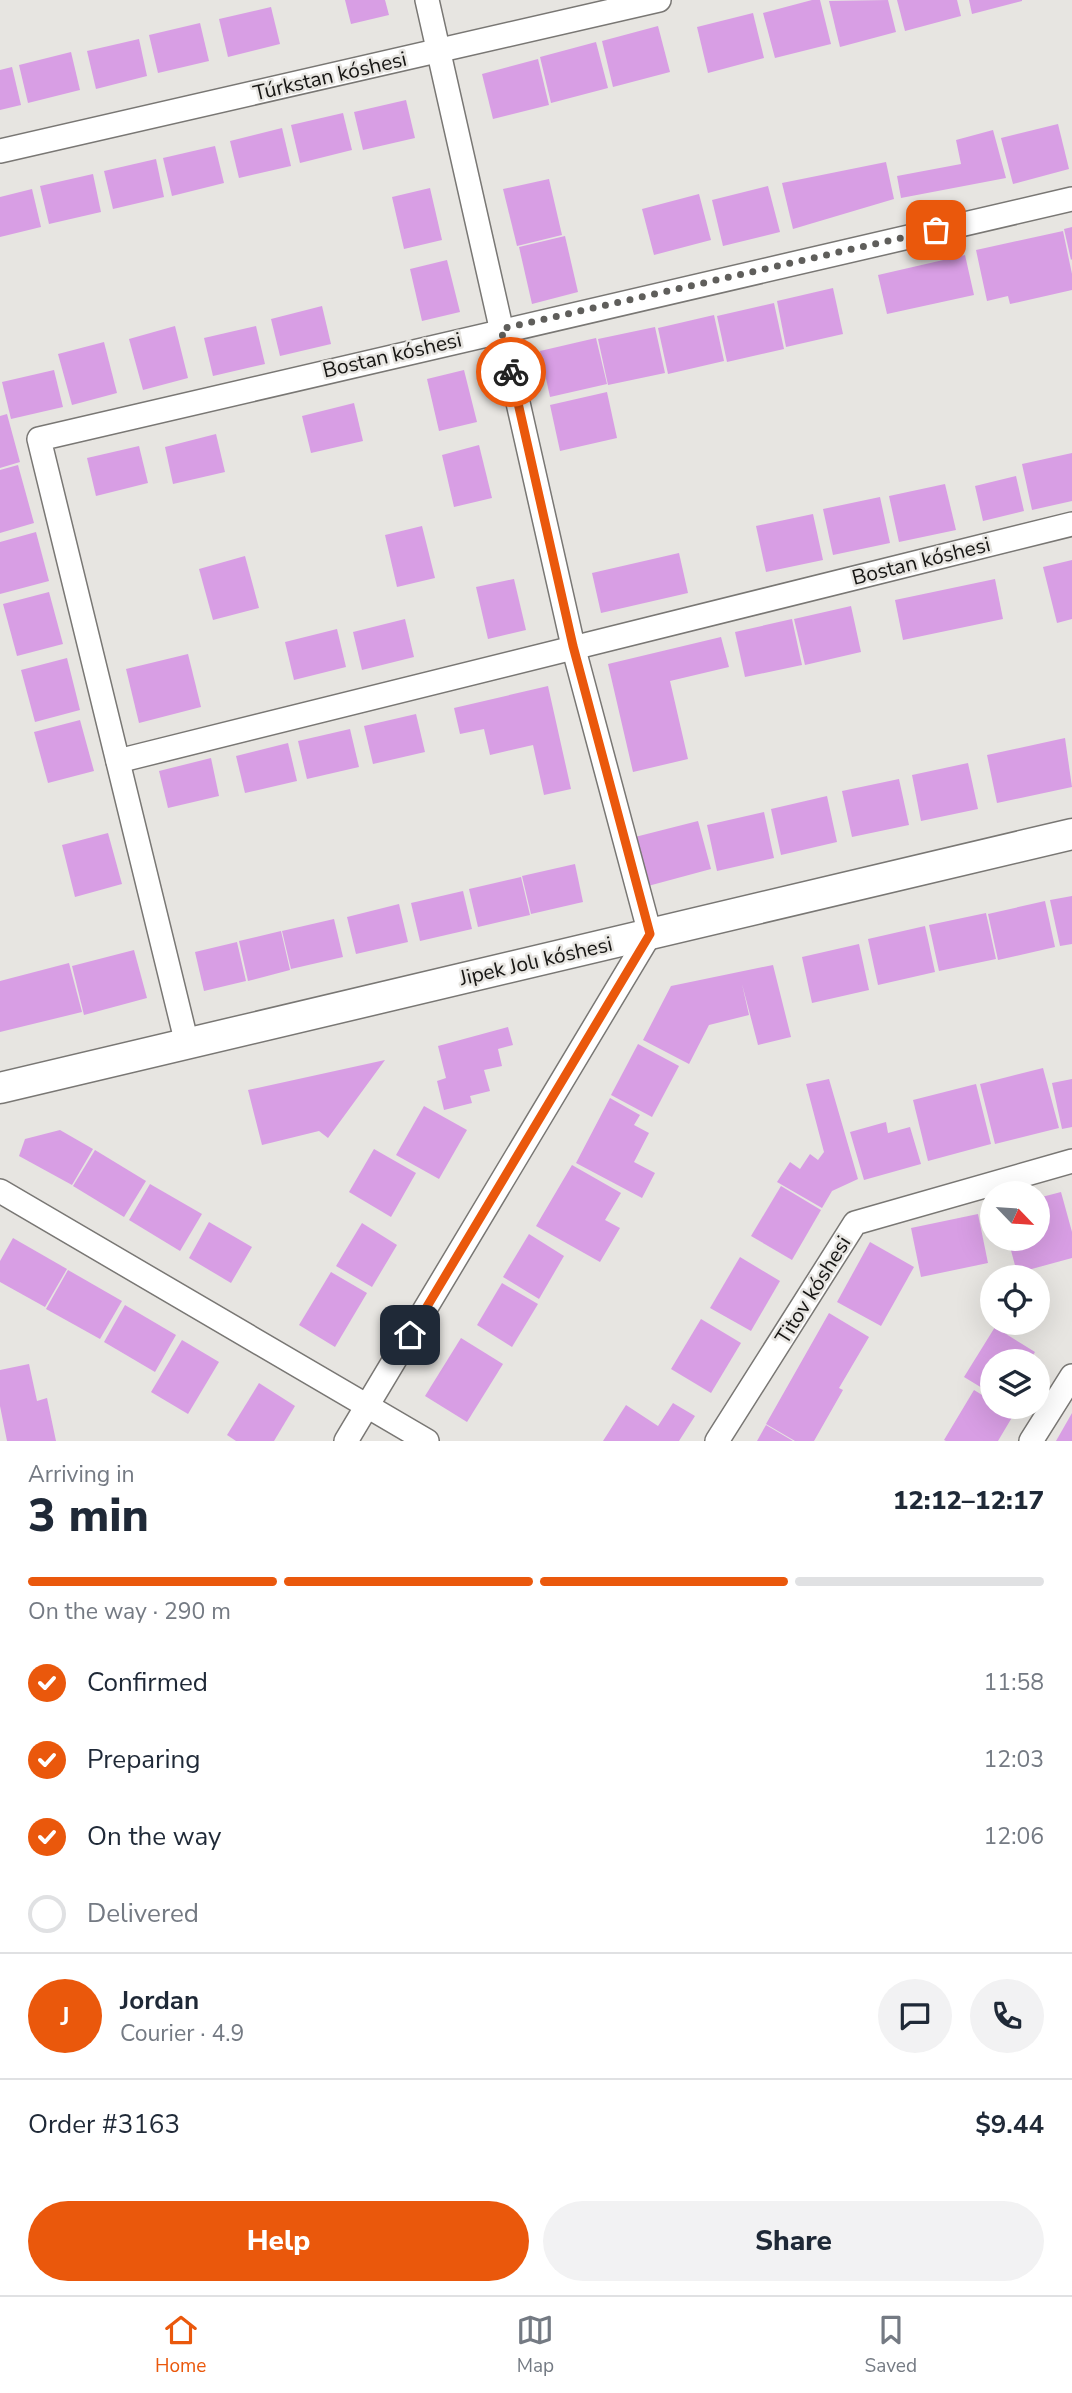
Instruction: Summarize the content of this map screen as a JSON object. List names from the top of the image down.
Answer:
{
  "streets": {
    "street": [
      "Túrkstan kóshesi",
      "Bostan kóshesi",
      "Jipek Jolı kóshesi",
      "Titov kóshesi"
    ]
  },
  "north": "bottom right",
  "page": {
    "heading": ["3 min", "Arriving in", "12:12–12:17"],
    "panel": [
      "Jordan",
      "Courier · 4.9",
      "Order #3163",
      "$9.44"
    ],
    "bar": "On the way · 290 m",
    "list": [
      ["Confirmed", "11:58"],
      ["Preparing", "12:03"],
      ["On the way", "12:06"],
      "Delivered"
    ],
    "round": "J",
    "buttons": ["Help", "Share"],
    "tabs": ["Home", "Map", "Saved"]
  }
}
